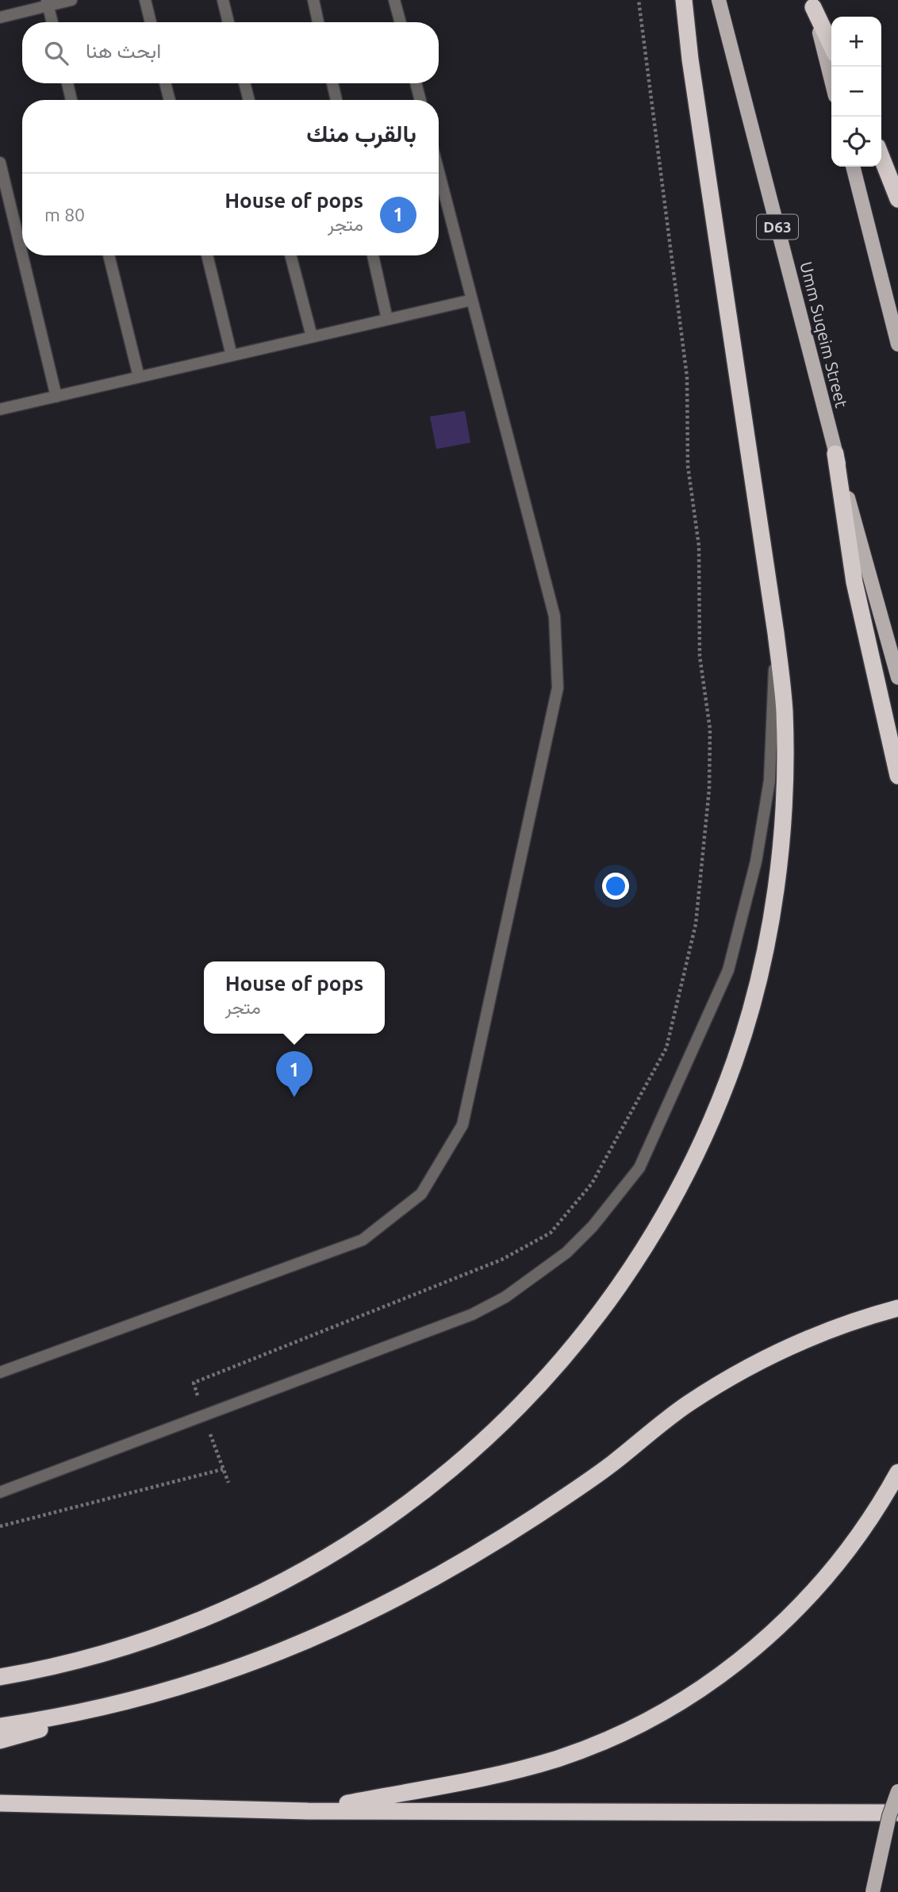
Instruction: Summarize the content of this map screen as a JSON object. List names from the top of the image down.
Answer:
{
  "streets": {
    "main road": ["D63", "Umm Suqeim Street"]
  },
  "page": {
    "map_buttons": ["+", "−"],
    "search": "ابحث هنا",
    "heading": "بالقرب منك",
    "list": [
      {
        "mark": "1",
        "name": "House of pops",
        "note": "متجر",
        "value": "80 m"
      }
    ],
    "popup": ["House of pops", "متجر"],
    "pins": "1"
  }
}
